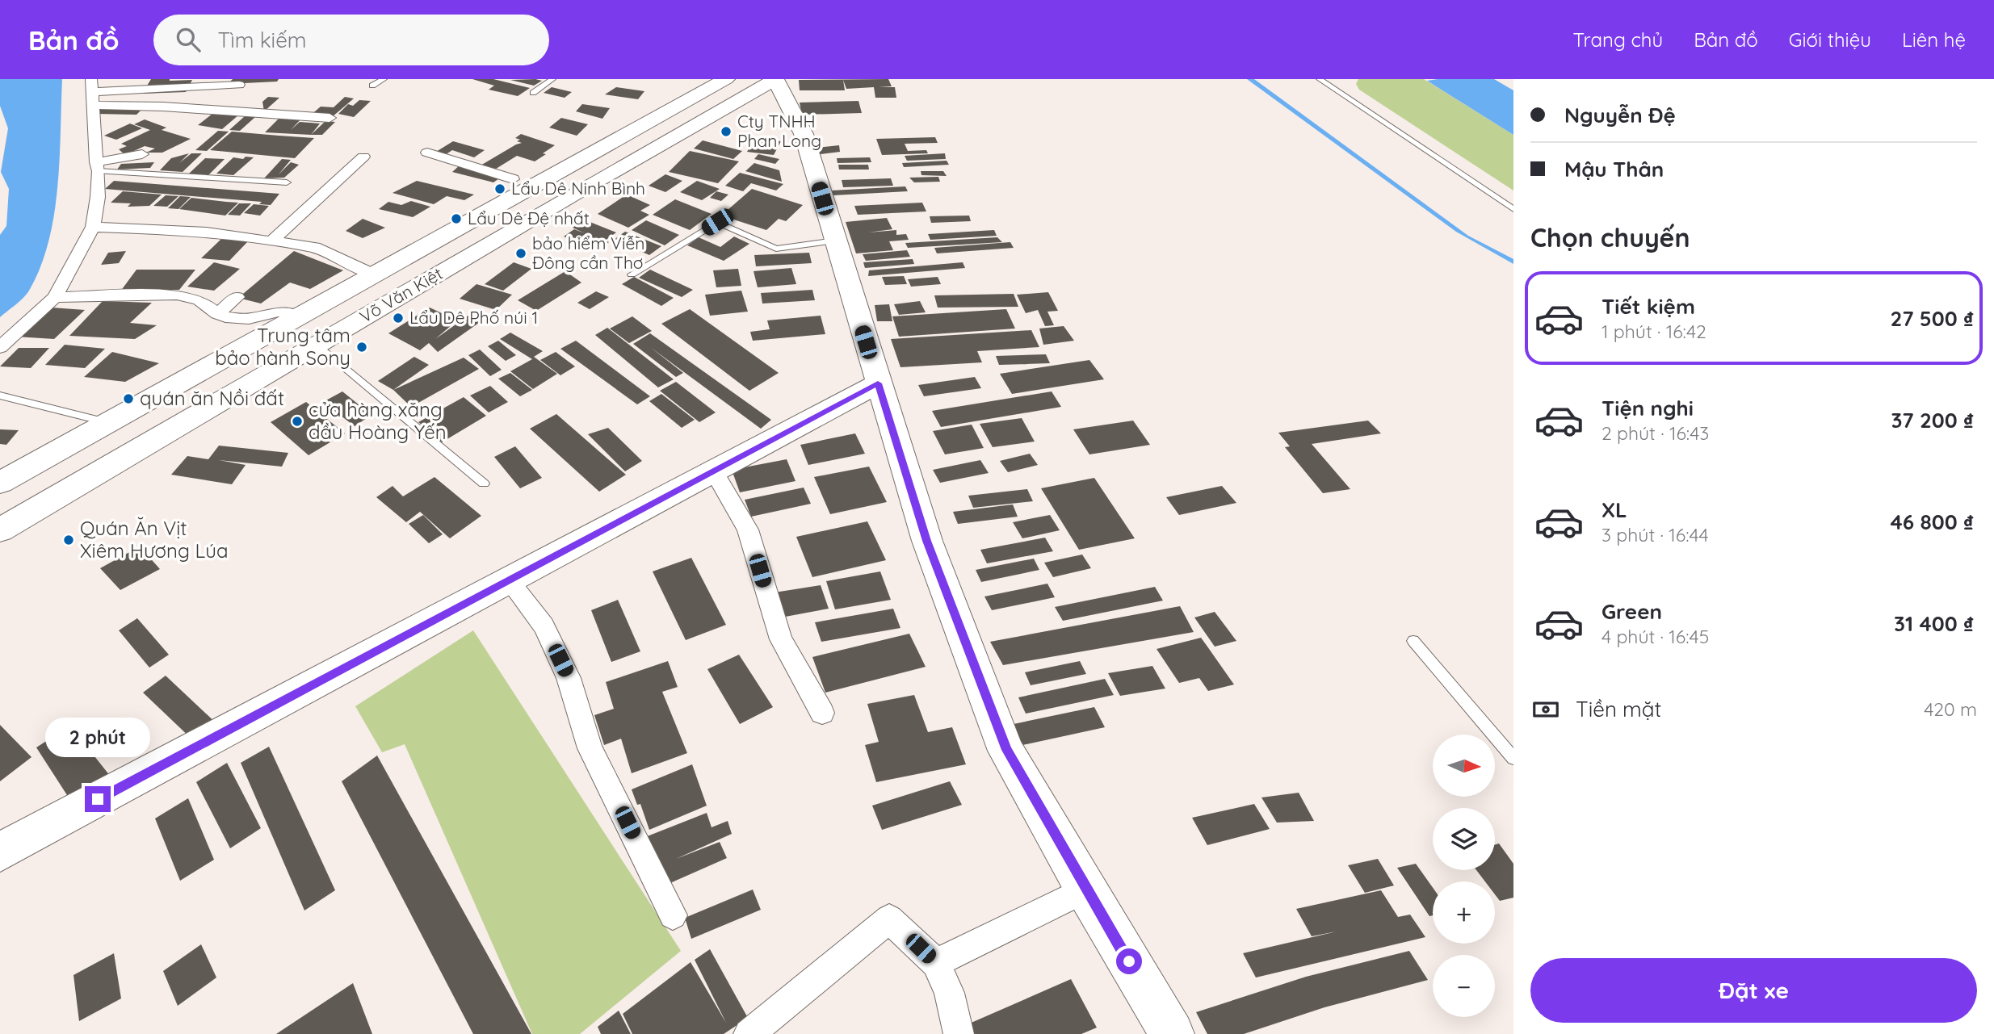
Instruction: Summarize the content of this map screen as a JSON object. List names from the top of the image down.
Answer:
{
  "streets": {
    "street": ["Võ Văn Kiệt"]
  },
  "places": [
    "Cty TNHH Phan Long",
    "Lẩu Dê Ninh Bình",
    "Lẩu Dê Đệ nhất",
    "bảo hiểm Viễn Đông cần Thơ",
    "Lẩu Dê Phố núi 1",
    "Trung tâm bảo hành Sony",
    "quán ăn Nồi đất",
    "cửa hàng xăng dầu Hoàng Yến",
    "Quán Ăn Vịt Xiêm Hương Lúa"
  ],
  "north": "right",
  "page": {
    "header": "Bản đồ",
    "search": "Tìm kiếm",
    "nav": [
      "Trang chủ",
      "Bản đồ",
      "Giới thiệu",
      "Liên hệ"
    ],
    "banner": ["Nguyễn Đệ", "Mậu Thân"],
    "heading": "Chọn chuyến",
    "list": [
      {
        "name": "Tiết kiệm",
        "note": "1 phút · 16:42",
        "value": "27 500 ₫"
      },
      {
        "name": "Tiện nghi",
        "note": "2 phút · 16:43",
        "value": "37 200 ₫"
      },
      {
        "name": "XL",
        "note": "3 phút · 16:44",
        "value": "46 800 ₫"
      },
      {
        "name": "Green",
        "note": "4 phút · 16:45",
        "value": "31 400 ₫"
      }
    ],
    "pay": ["Tiền mặt", "420 m"],
    "bubble": "2 phút",
    "map_buttons": ["+", "−"],
    "buttons": "Đặt xe"
  }
}
